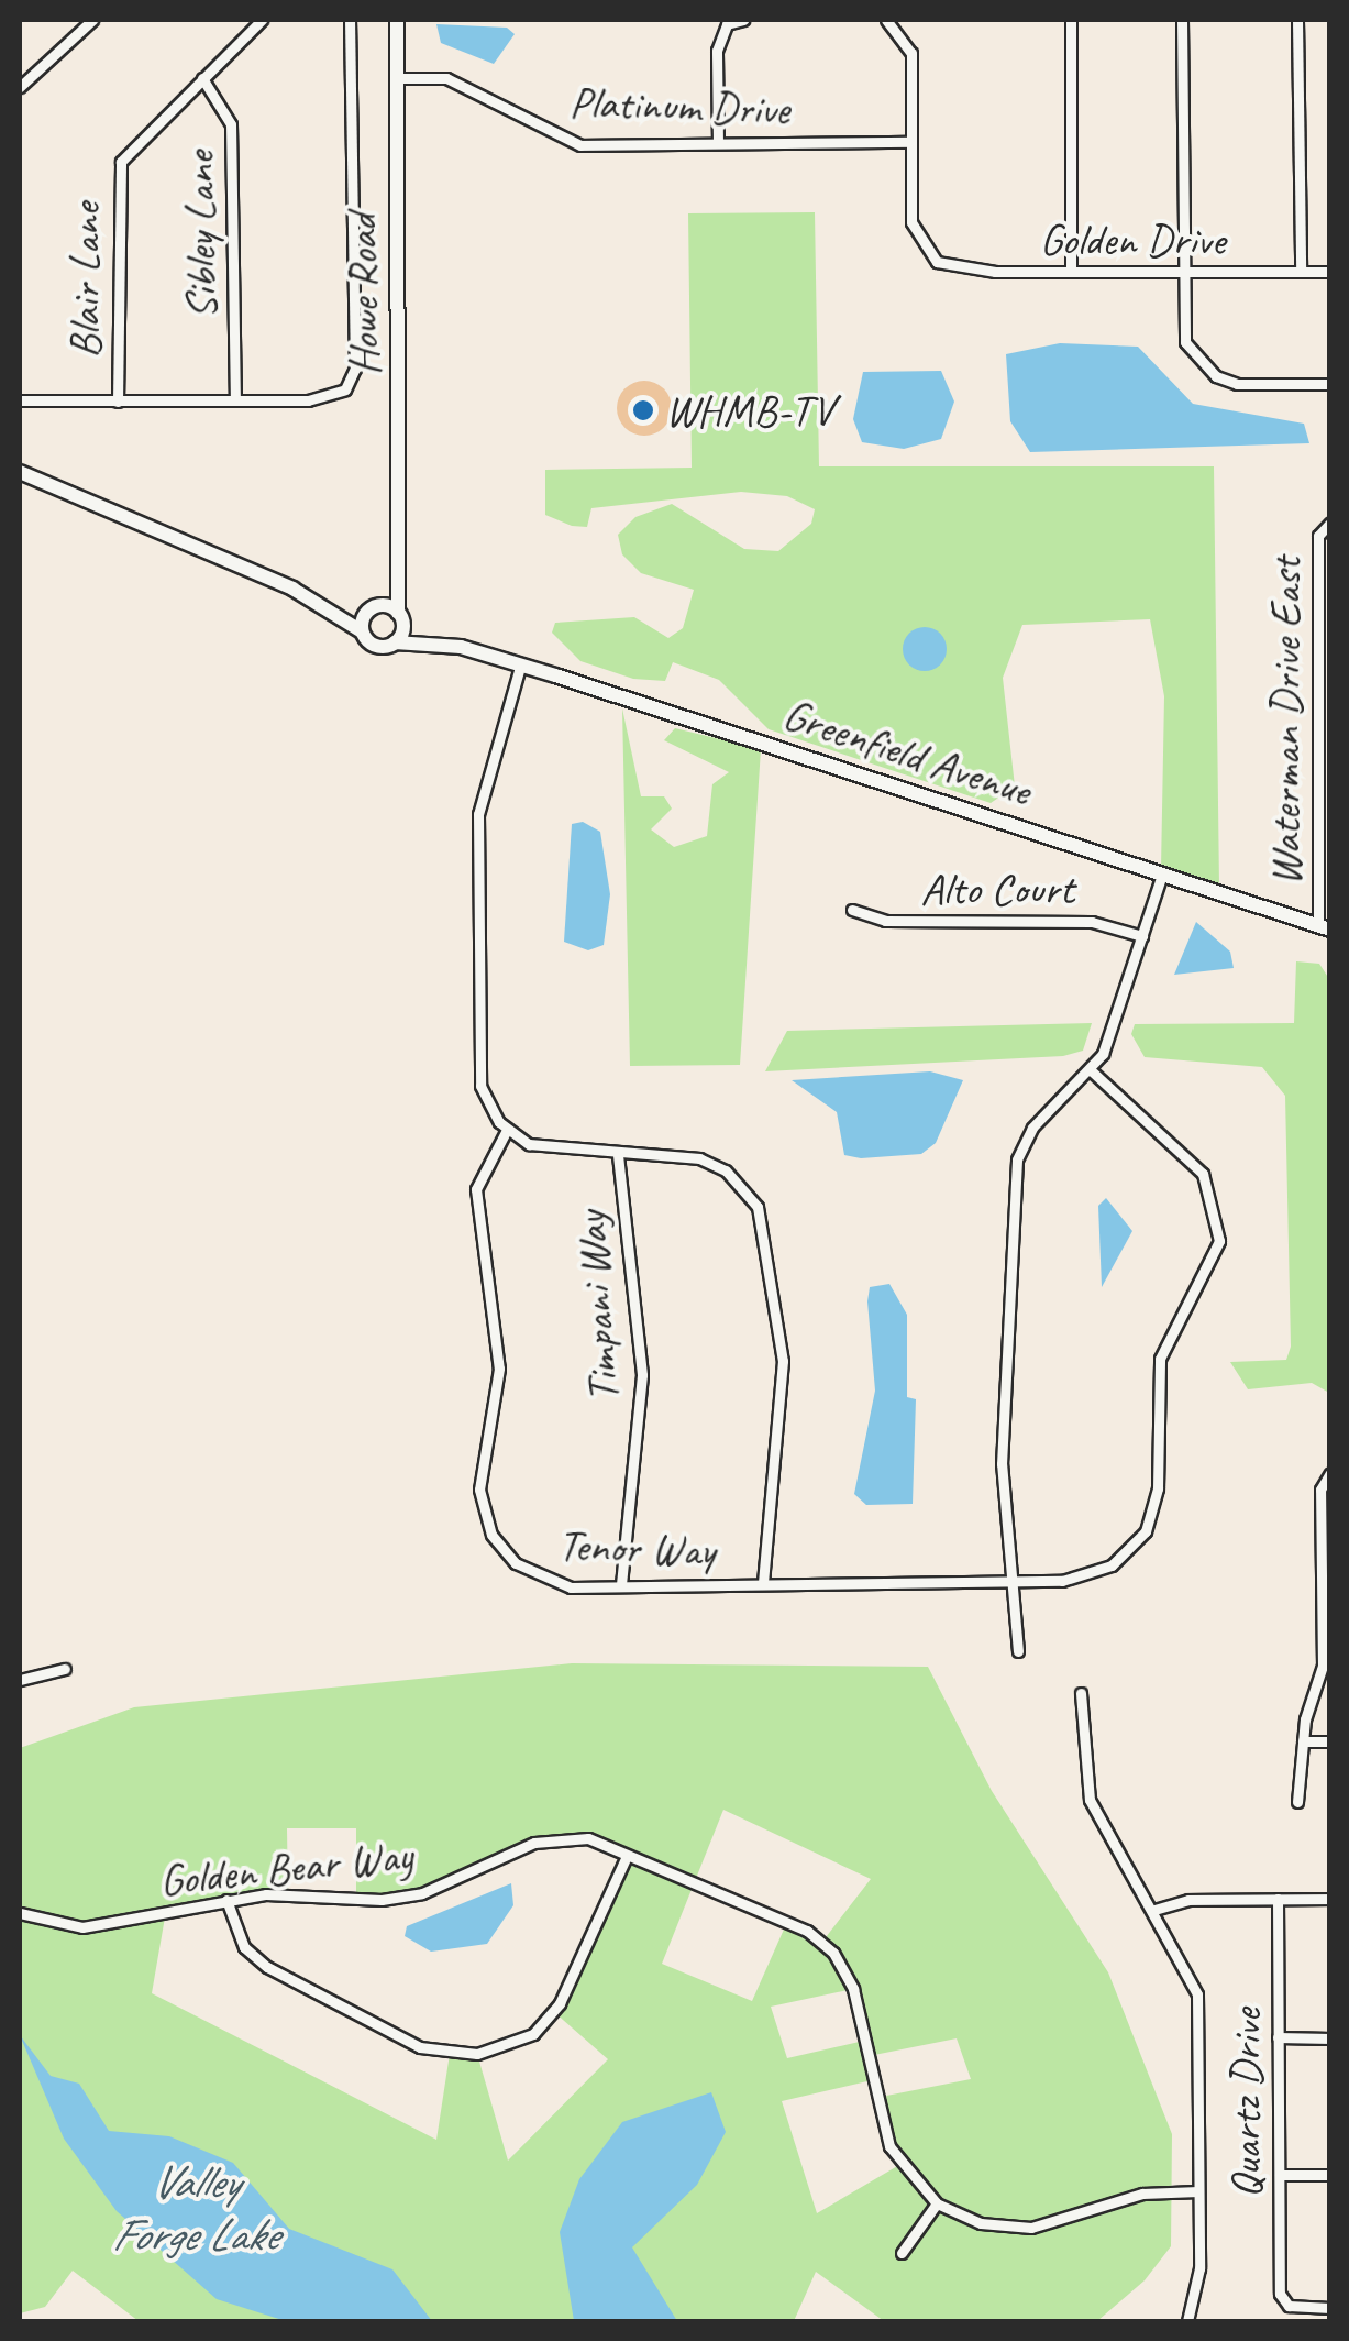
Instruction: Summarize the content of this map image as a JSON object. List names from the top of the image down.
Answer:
{
  "streets": {
    "main road": ["Howe Road", "Greenfield Avenue"],
    "street": [
      "Platinum Drive",
      "Sibley Lane",
      "Golden Drive",
      "Blair Lane",
      "Waterman Drive East",
      "Alto Court",
      "Timpani Way",
      "Tenor Way",
      "Golden Bear Way",
      "Quartz Drive"
    ]
  },
  "crossings": [
    ["Platinum Drive", "Golden Drive"],
    ["Platinum Drive", "Howe Road"],
    ["Sibley Lane", "Blair Lane"],
    ["Howe Road", "Greenfield Avenue"],
    ["Waterman Drive East", "Greenfield Avenue"],
    ["Timpani Way", "Tenor Way"]
  ],
  "water": ["Valley Forge Lake"],
  "places": ["WHMB-TV"]
}
